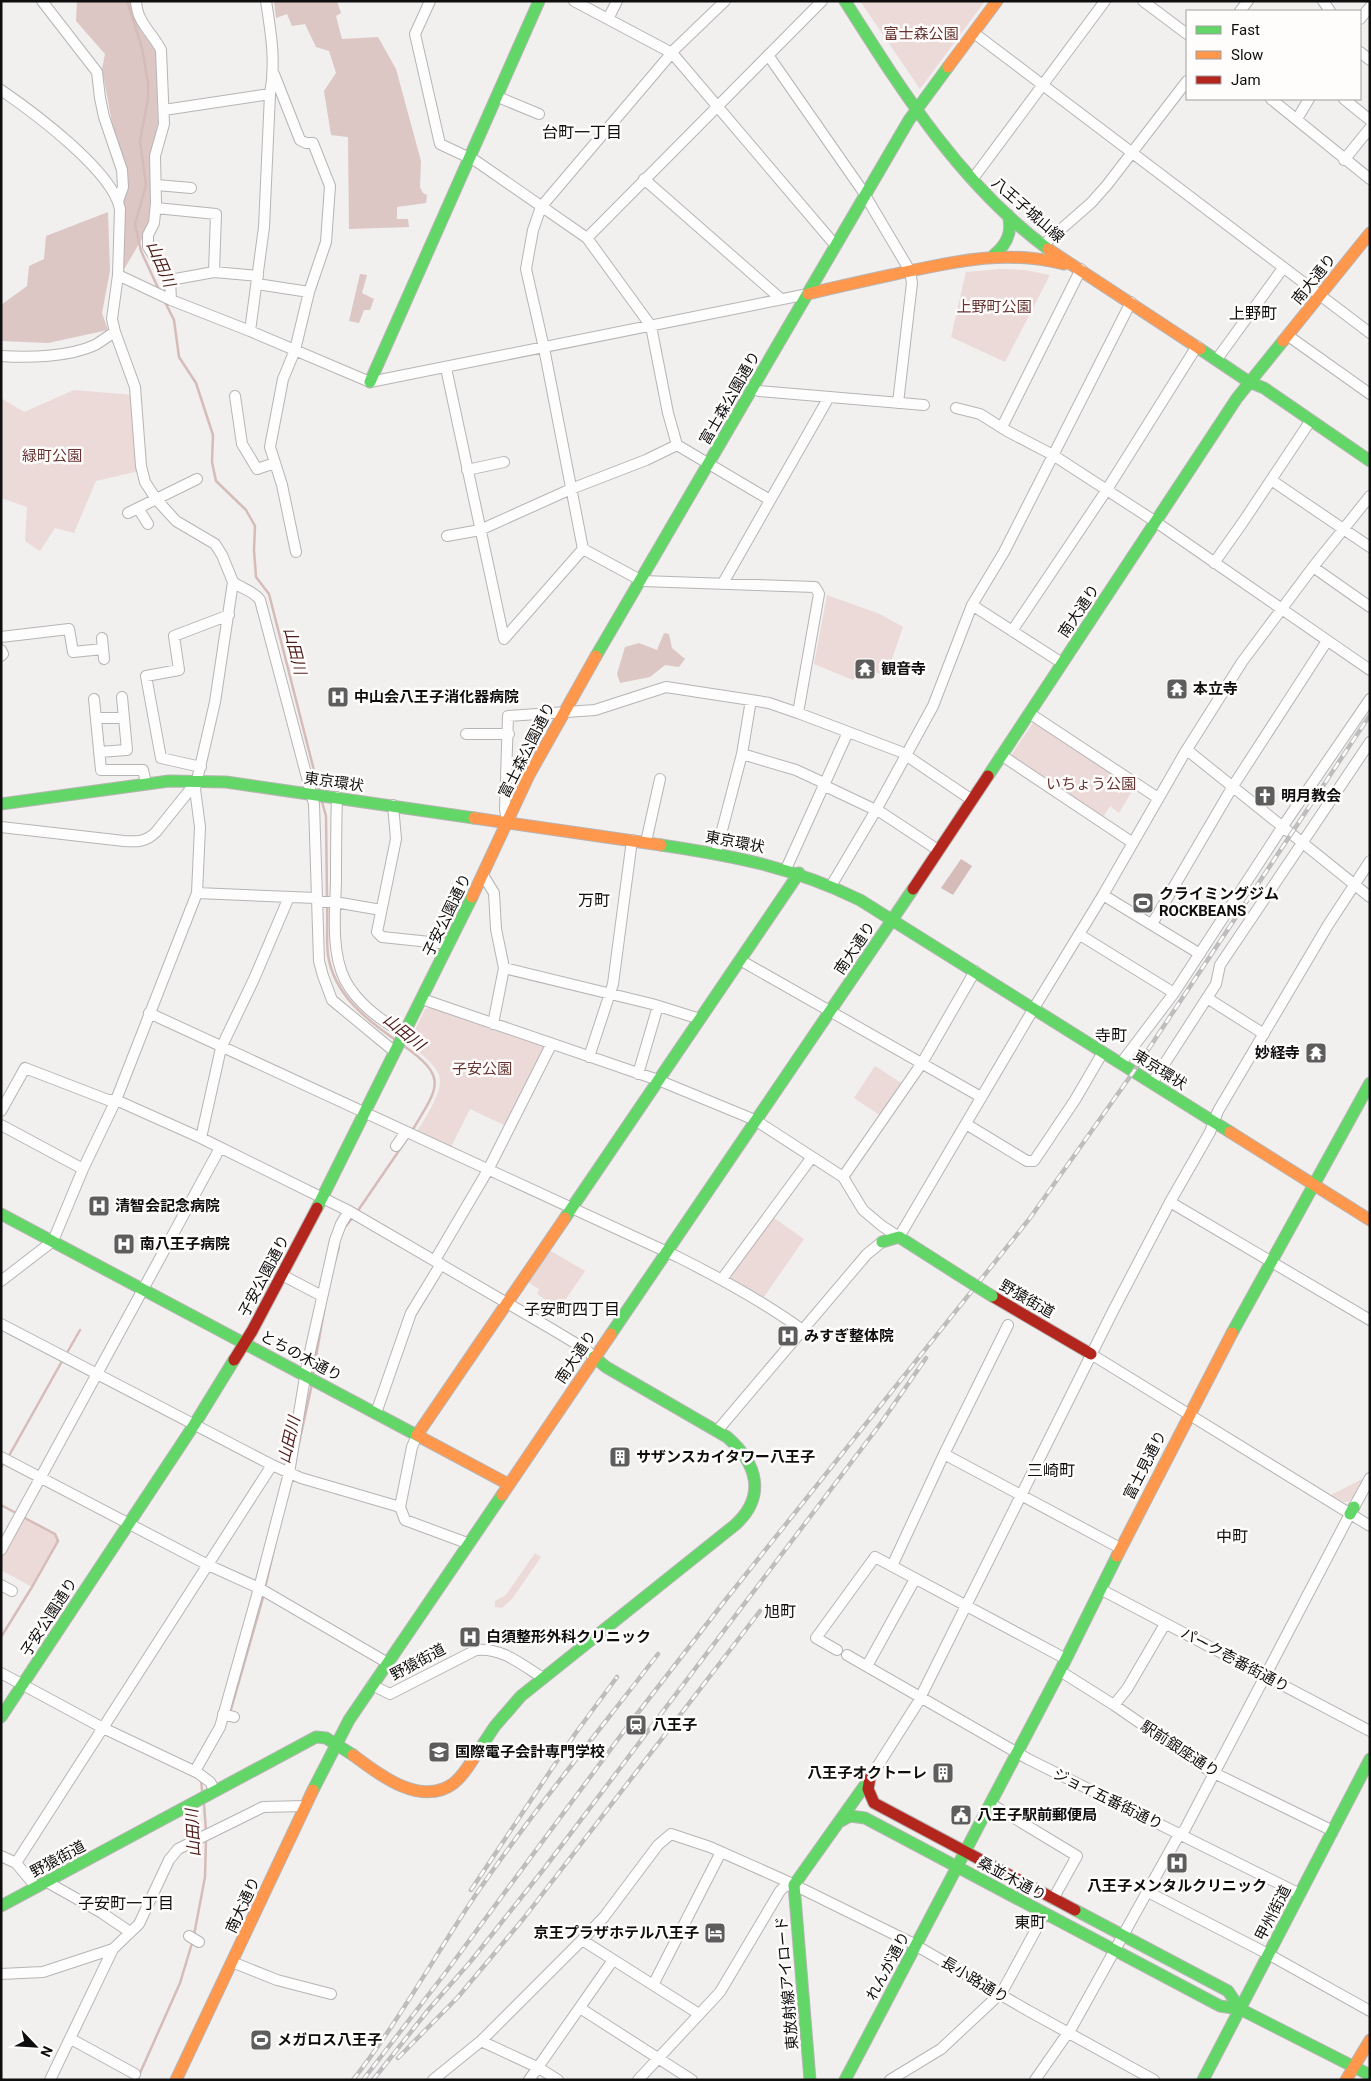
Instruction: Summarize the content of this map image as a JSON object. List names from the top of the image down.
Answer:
{
  "streets": {
    "main road": [
      "八王子城山線",
      "南大通り",
      "富士森公園通り",
      "東京環状",
      "子安公園通り",
      "野猿街道",
      "とちの木通り",
      "富士見通り",
      "桑並木通り",
      "甲州街道",
      "れんが通り",
      "東放射線アイロード"
    ],
    "street": [
      "パーク壱番街通り",
      "駅前銀座通り",
      "ジョイ五番街通り",
      "長小路通り"
    ]
  },
  "crossings": [
    ["八王子城山線", "南大通り"],
    ["八王子城山線", "富士森公園通り"],
    ["南大通り", "東京環状"],
    ["南大通り", "野猿街道"],
    ["南大通り", "とちの木通り"],
    ["富士森公園通り", "東京環状"],
    ["富士森公園通り", "子安公園通り"],
    ["東京環状", "子安公園通り"],
    ["東京環状", "富士見通り"],
    ["子安公園通り", "とちの木通り"],
    ["野猿街道", "富士見通り"],
    ["富士見通り", "パーク壱番街通り"],
    ["富士見通り", "駅前銀座通り"],
    ["富士見通り", "ジョイ五番街通り"],
    ["富士見通り", "桑並木通り"],
    ["富士見通り", "れんが通り"],
    ["駅前銀座通り", "甲州街道"],
    ["ジョイ五番街通り", "甲州街道"],
    ["桑並木通り", "甲州街道"],
    ["桑並木通り", "れんが通り"],
    ["れんが通り", "長小路通り"],
    ["長小路通り", "東放射線アイロード"]
  ],
  "districts": [
    "台町一丁目",
    "上野町",
    "万町",
    "寺町",
    "子安町四丁目",
    "三崎町",
    "中町",
    "旭町",
    "子安町一丁目",
    "東町"
  ],
  "water": ["山田川"],
  "parks": [
    "富士森公園",
    "上野町公園",
    "緑町公園",
    "いちょう公園",
    "子安公園"
  ],
  "places": {
    "temple": ["観音寺", "本立寺", "妙経寺"],
    "hospital": [
      "中山会八王子消化器病院",
      "清智会記念病院",
      "南八王子病院",
      "みすぎ整体院",
      "白須整形外科クリニック",
      "八王子メンタルクリニック"
    ],
    "church": ["明月教会"],
    "sports": ["クライミングジム ROCKBEANS", "メガロス八王子"],
    "building": ["サザンスカイタワー八王子", "八王子オクトーレ"],
    "station": ["八王子"],
    "school or university": ["国際電子会計専門学校"],
    "public building": ["八王子駅前郵便局"],
    "hotel": ["京王プラザホテル八王子"]
  },
  "legend": ["Fast", "Slow", "Jam"],
  "north": "bottom right"
}
